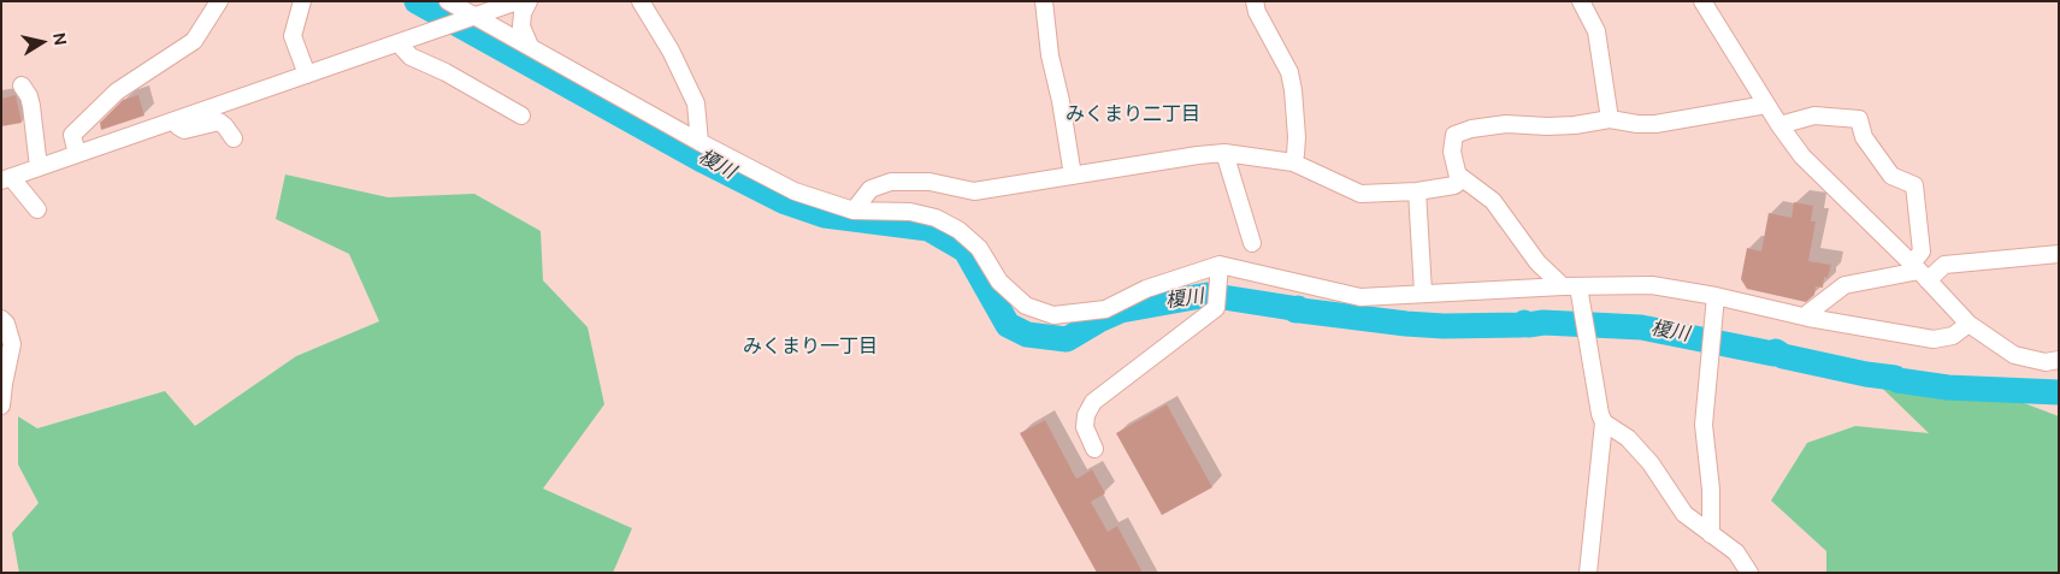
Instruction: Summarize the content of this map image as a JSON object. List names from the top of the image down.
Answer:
{
  "districts": ["みくまり二丁目", "みくまり一丁目"],
  "water": ["榎川"],
  "north": "right"
}
